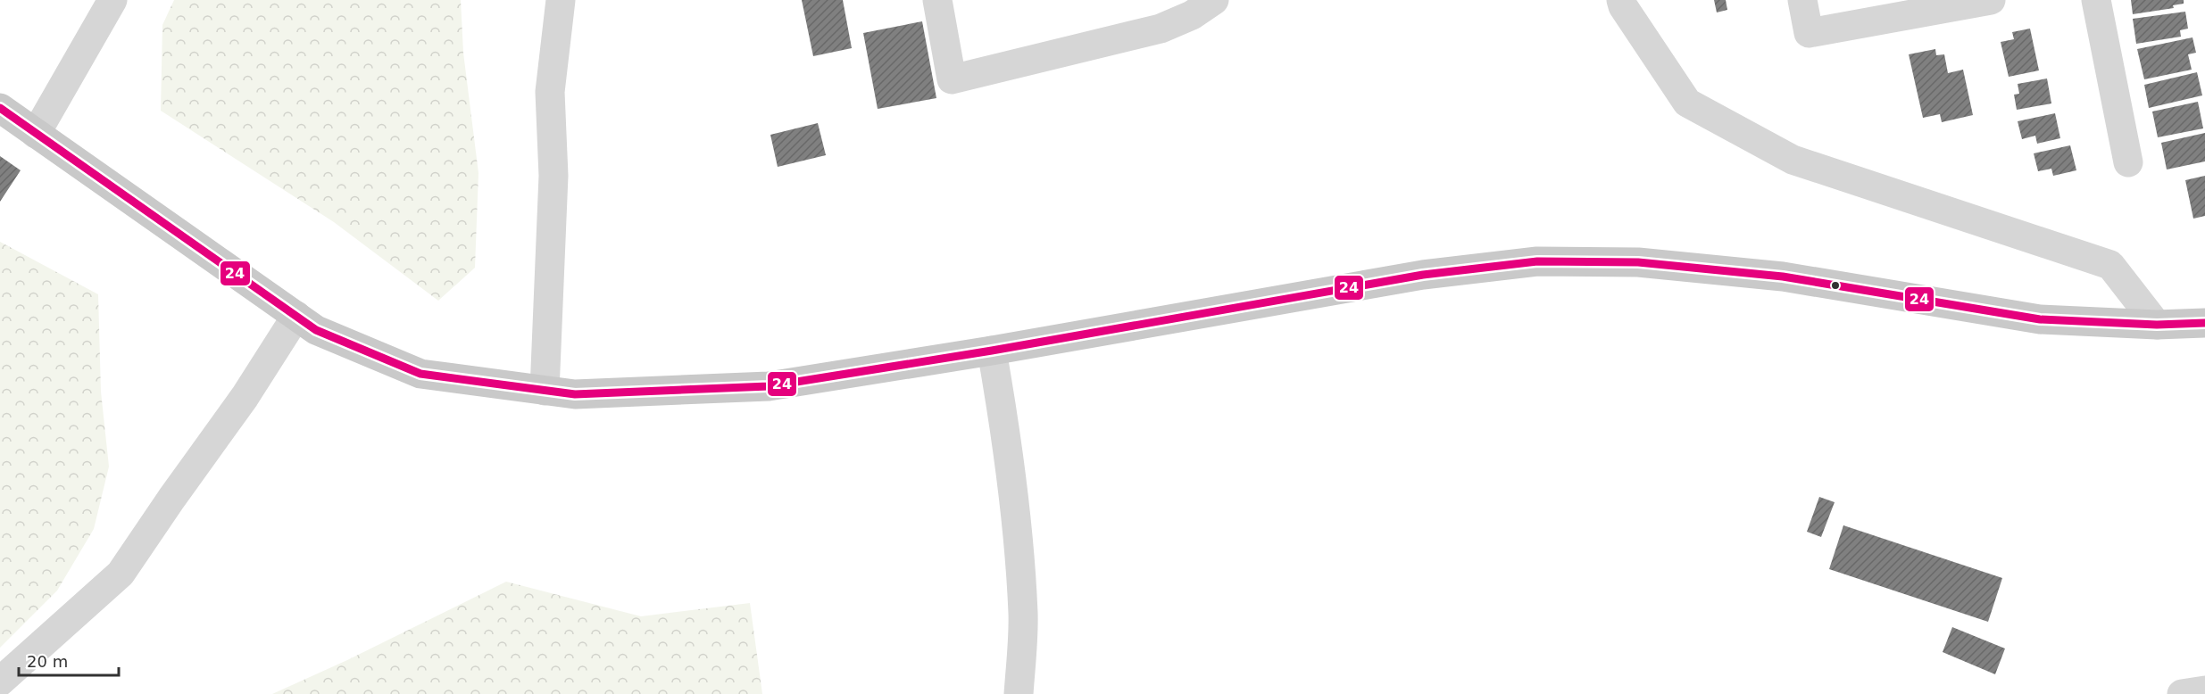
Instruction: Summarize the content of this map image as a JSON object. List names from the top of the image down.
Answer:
{
  "lines": ["transit line 24"],
  "scale_bar": "20 m"
}
